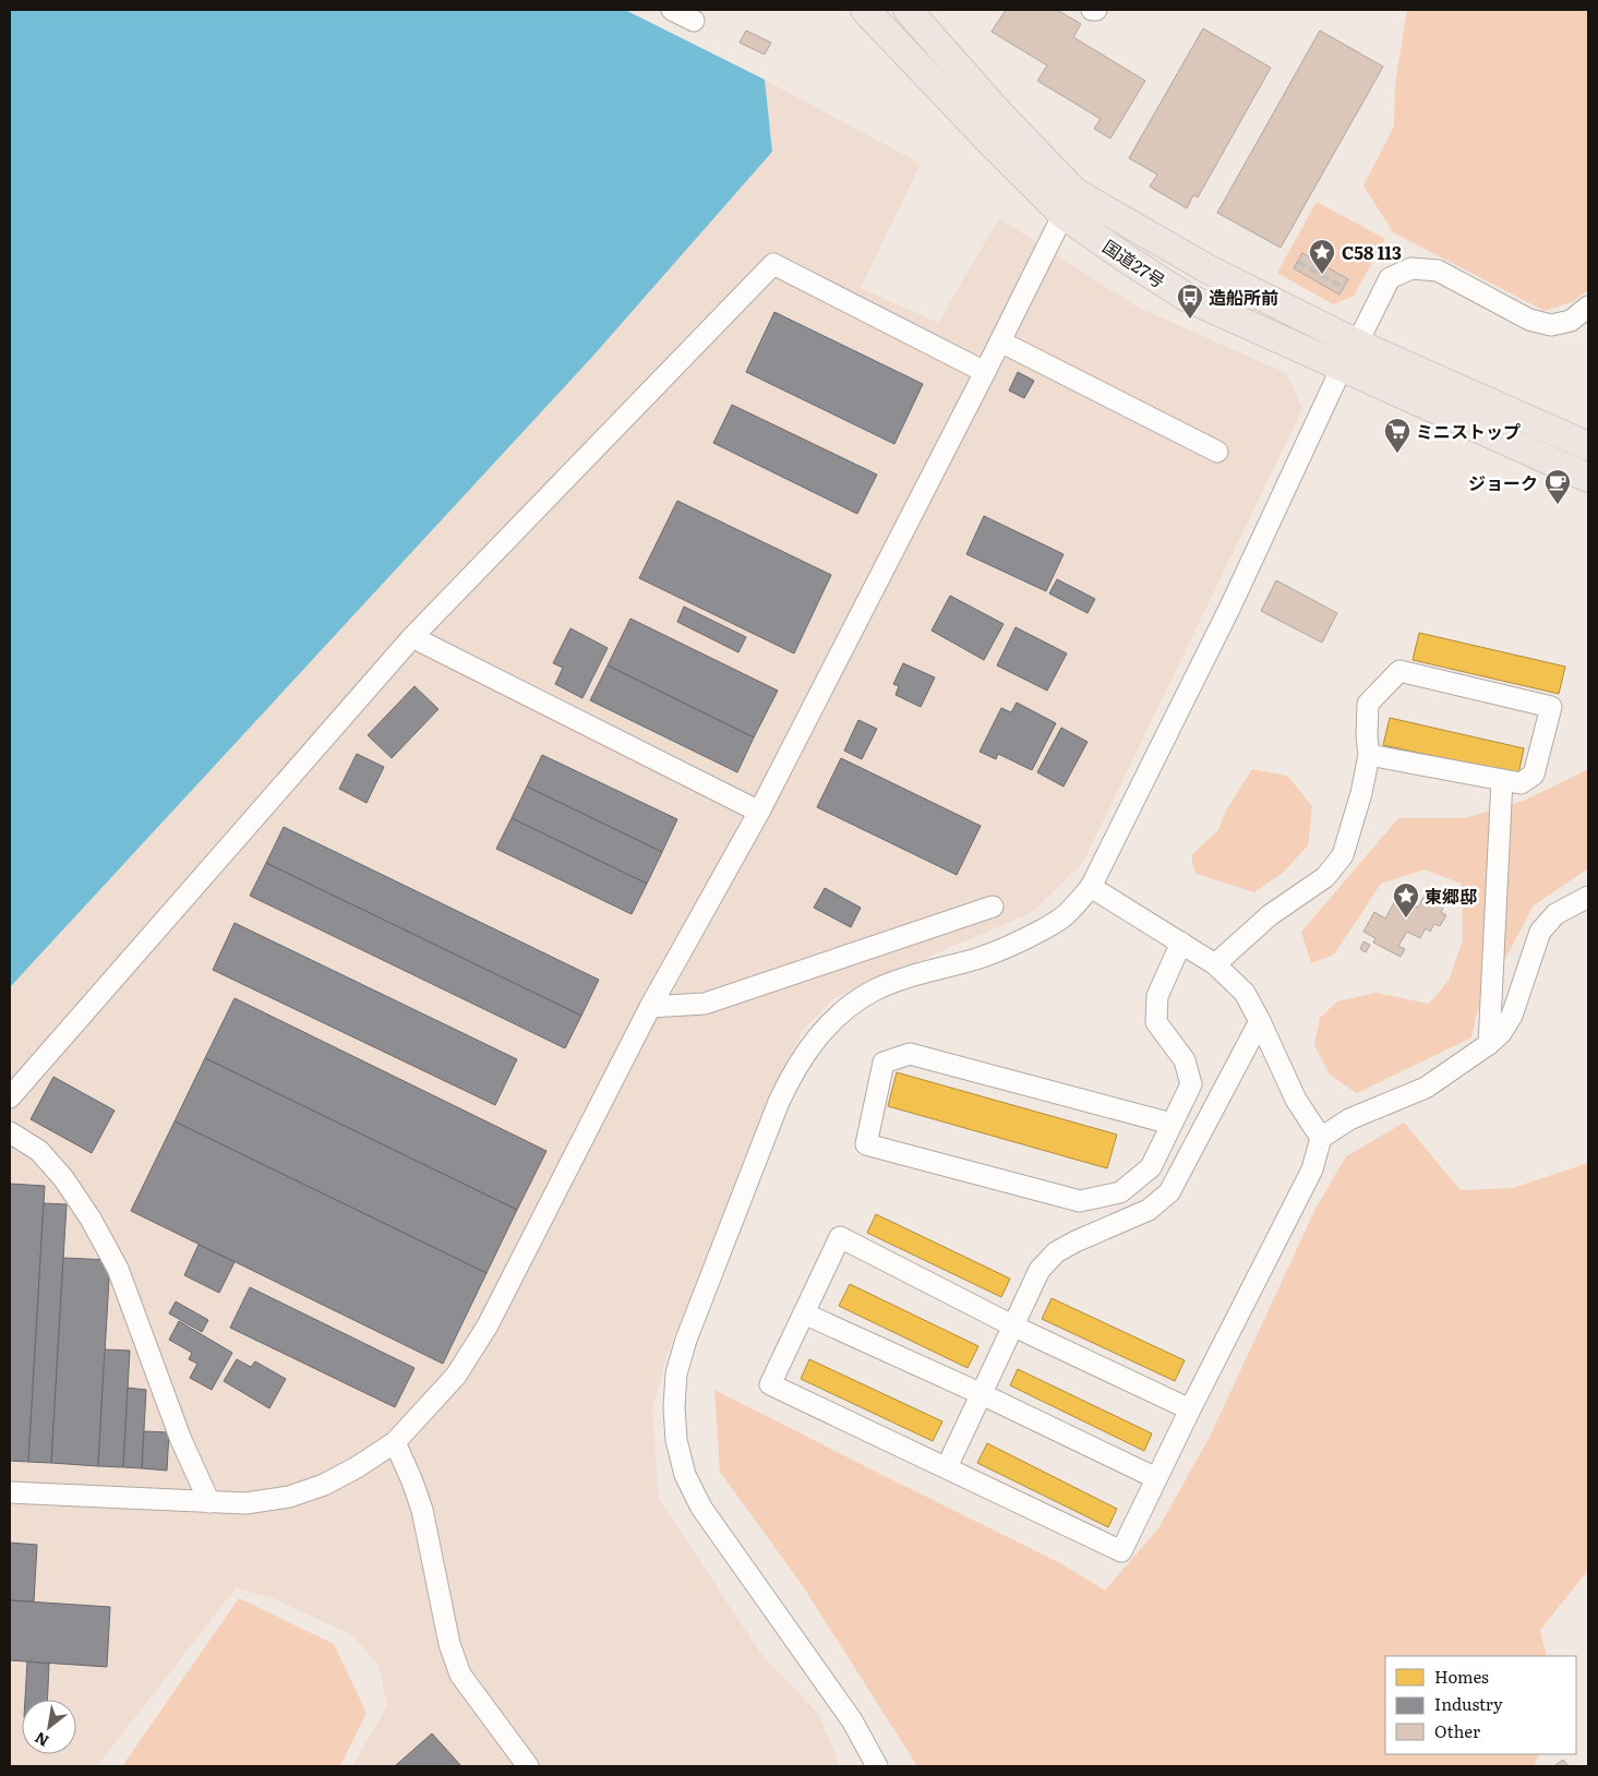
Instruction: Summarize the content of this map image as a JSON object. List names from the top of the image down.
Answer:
{
  "streets": {
    "highway": ["国道27号"]
  },
  "places": {
    "place": ["C58 113", "東郷邸"],
    "bus stop": ["造船所前"],
    "supermarket": ["ミニストップ"],
    "cafe": ["ジョーク"]
  },
  "legend": ["Homes", "Industry", "Other"],
  "north": "bottom left"
}
